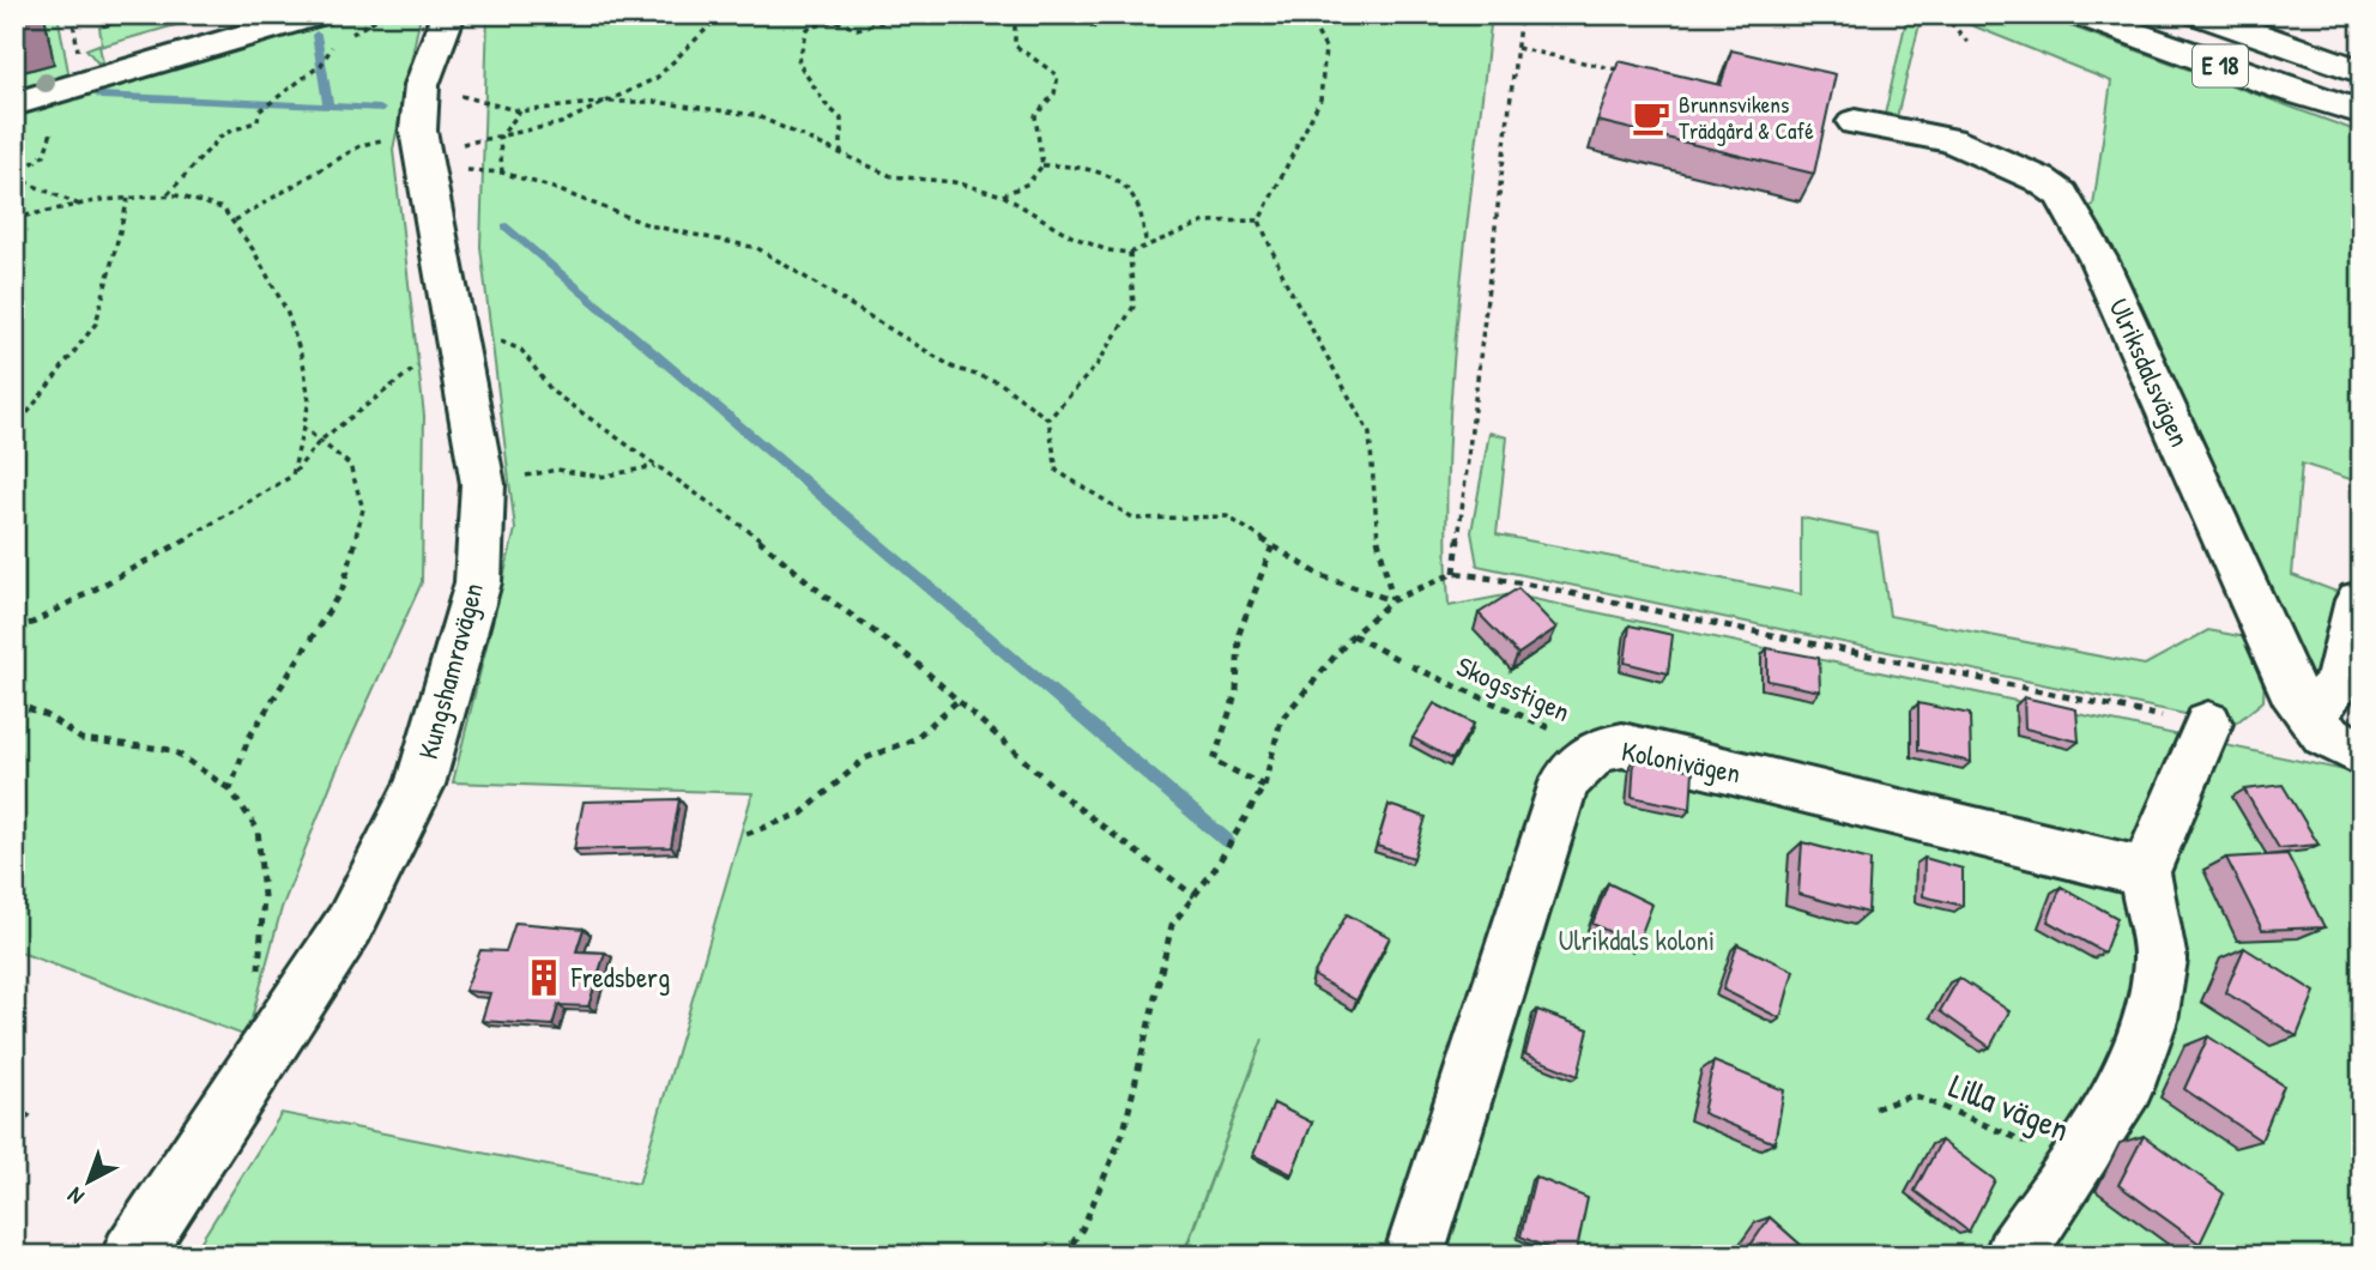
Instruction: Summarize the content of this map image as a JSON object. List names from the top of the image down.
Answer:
{
  "streets": {
    "main road": [
      "E 18",
      "Ulriksdalsvägen",
      "Kungshamravägen",
      "Kolonivägen"
    ],
    "path": ["Skogsstigen", "Lilla vägen"]
  },
  "crossings": [
    ["Skogsstigen", "Kolonivägen"]
  ],
  "parks": ["Ulrikdals koloni"],
  "places": {
    "cafe": ["Brunnsvikens Trädgård & Café"],
    "building": ["Fredsberg"]
  },
  "north": "bottom left"
}
